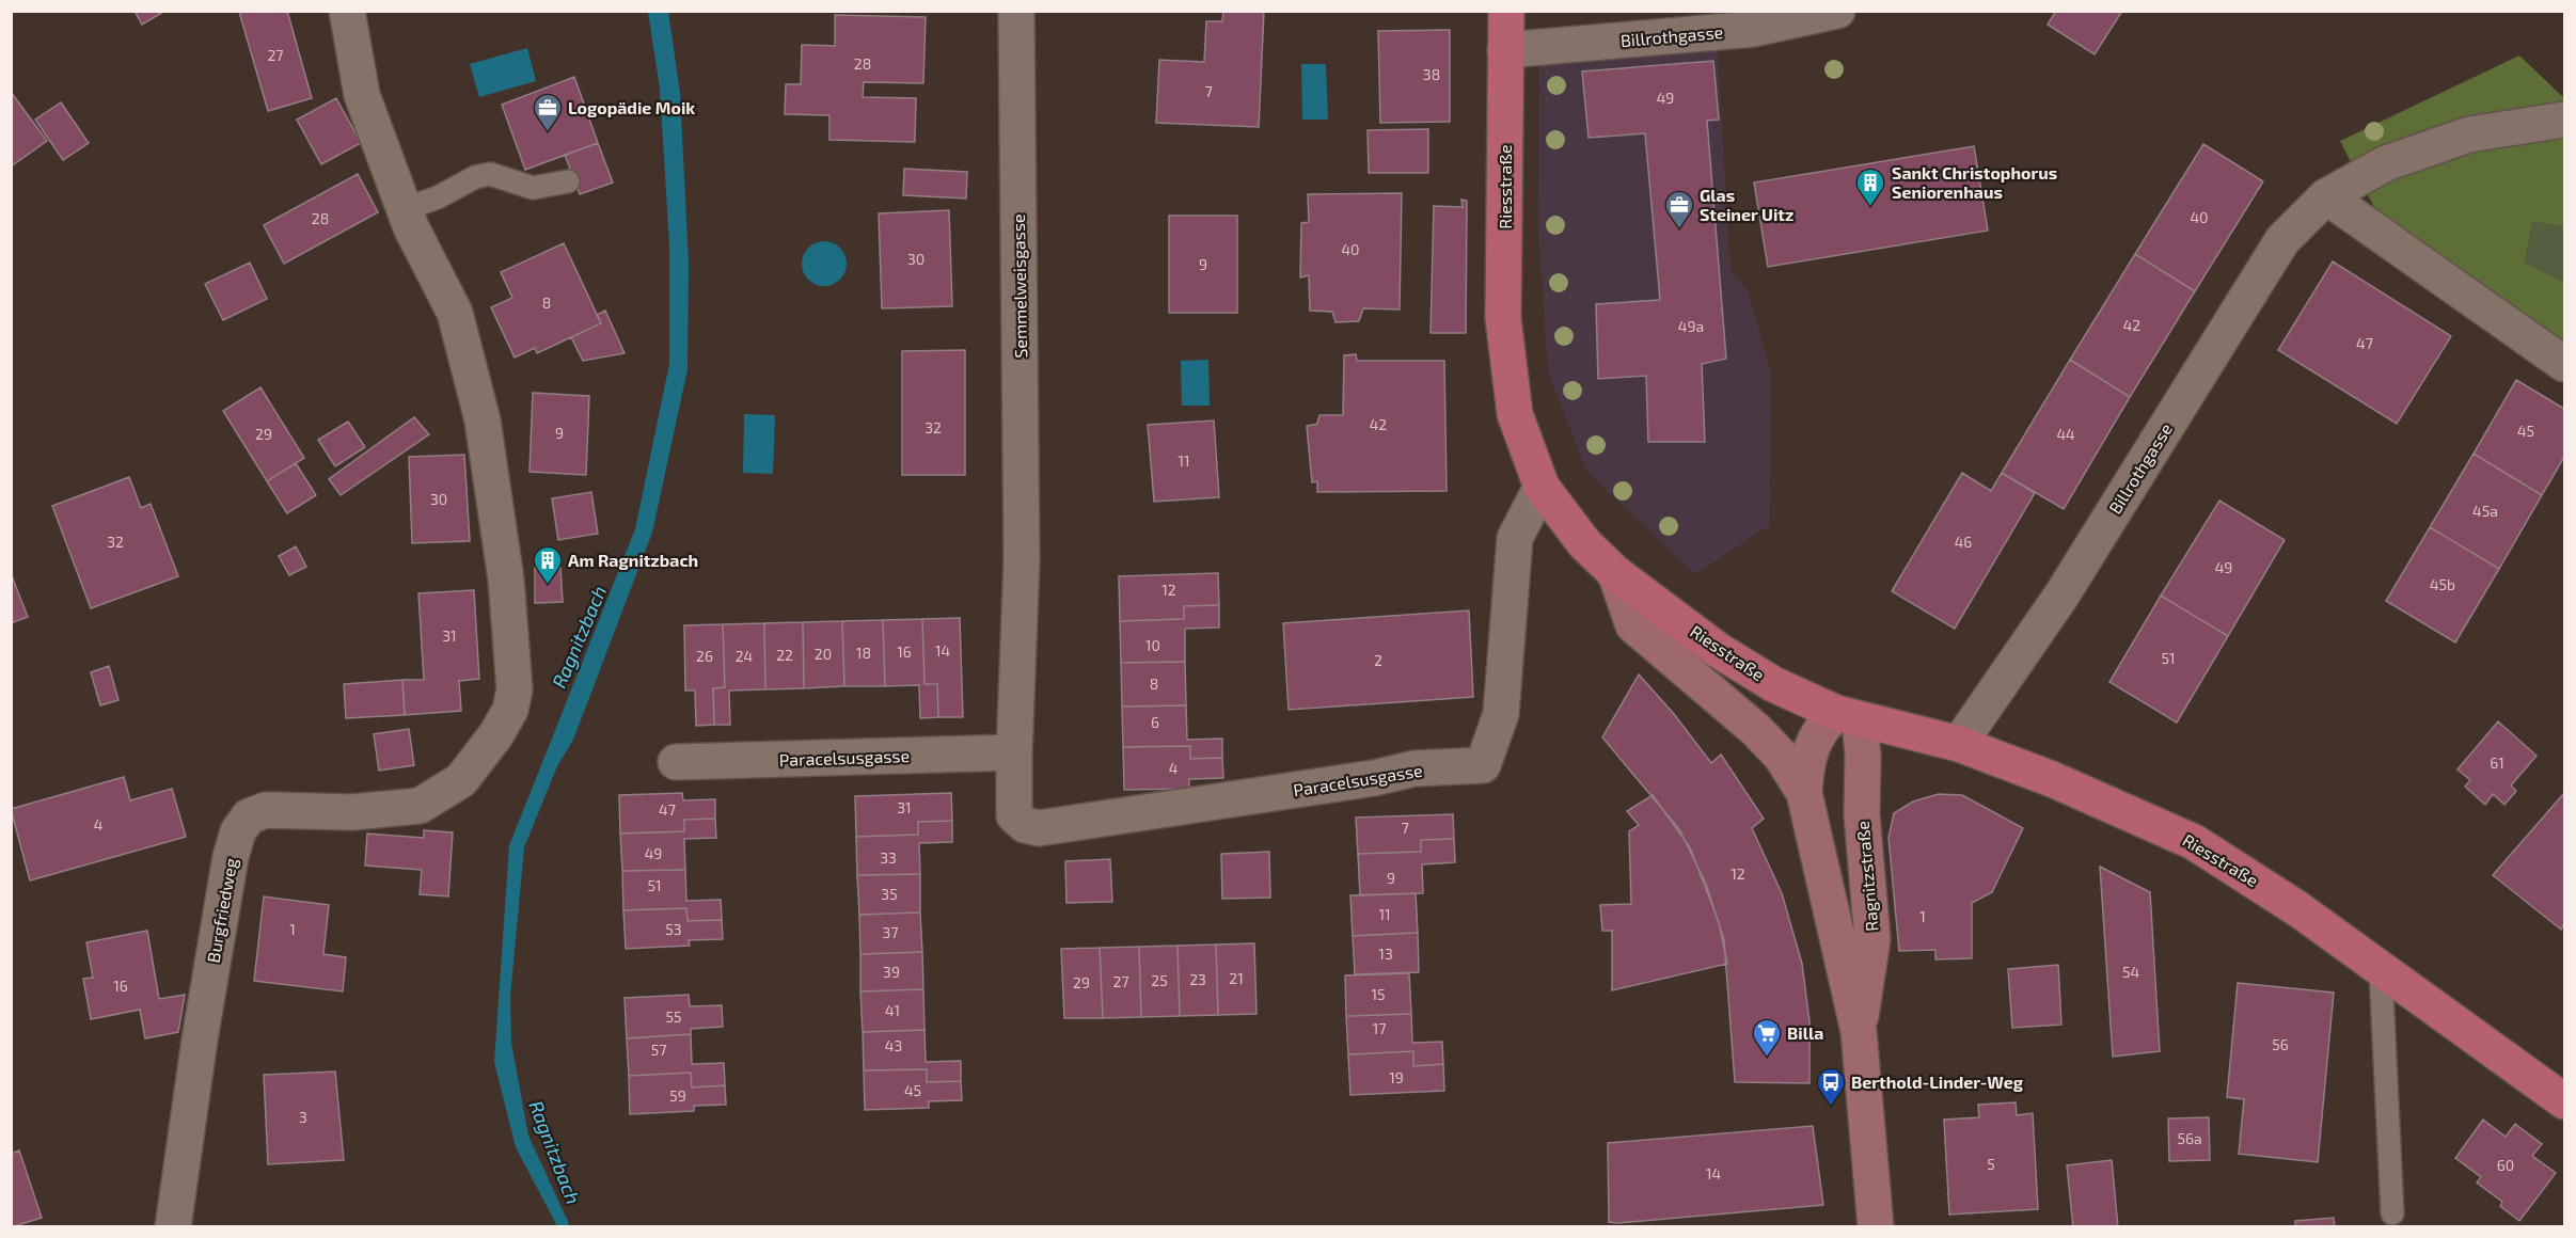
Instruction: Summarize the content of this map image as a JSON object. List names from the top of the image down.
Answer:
{
  "streets": {
    "main road": ["Riesstraße", "Ragnitzstraße"],
    "street": [
      "Billrothgasse",
      "Semmelweisgasse",
      "Paracelsusgasse",
      "Burgfriedweg"
    ]
  },
  "crossings": [
    ["Billrothgasse", "Riesstraße"],
    ["Riesstraße", "Paracelsusgasse"],
    ["Riesstraße", "Ragnitzstraße"],
    ["Semmelweisgasse", "Paracelsusgasse"]
  ],
  "water": ["Ragnitzbach"],
  "places": {
    "office": ["Logopädie Moik", "Glas Steiner Uitz"],
    "building": ["Sankt Christophorus Seniorenhaus", "Am Ragnitzbach"],
    "supermarket": ["Billa"],
    "bus stop": ["Berthold-Linder-Weg"]
  },
  "house_numbers": [
    "27",
    "28",
    "38",
    "7",
    "49",
    "40",
    "28",
    "40",
    "30",
    "9",
    "8",
    "42",
    "49a",
    "47",
    "42",
    "32",
    "45",
    "9",
    "29",
    "44",
    "11",
    "30",
    "45a",
    "32",
    "46",
    "49",
    "45b",
    "12",
    "31",
    "10",
    "14",
    "16",
    "18",
    "20",
    "22",
    "26",
    "24",
    "51",
    "2",
    "8",
    "6",
    "61",
    "4",
    "31",
    "47",
    "4",
    "7",
    "49",
    "33",
    "12",
    "9",
    "51",
    "35",
    "11",
    "1",
    "1",
    "53",
    "37",
    "13",
    "39",
    "54",
    "21",
    "23",
    "25",
    "27",
    "29",
    "16",
    "15",
    "41",
    "55",
    "17",
    "56",
    "43",
    "57",
    "19",
    "45",
    "59",
    "3",
    "56a",
    "5",
    "60",
    "14"
  ]
}
